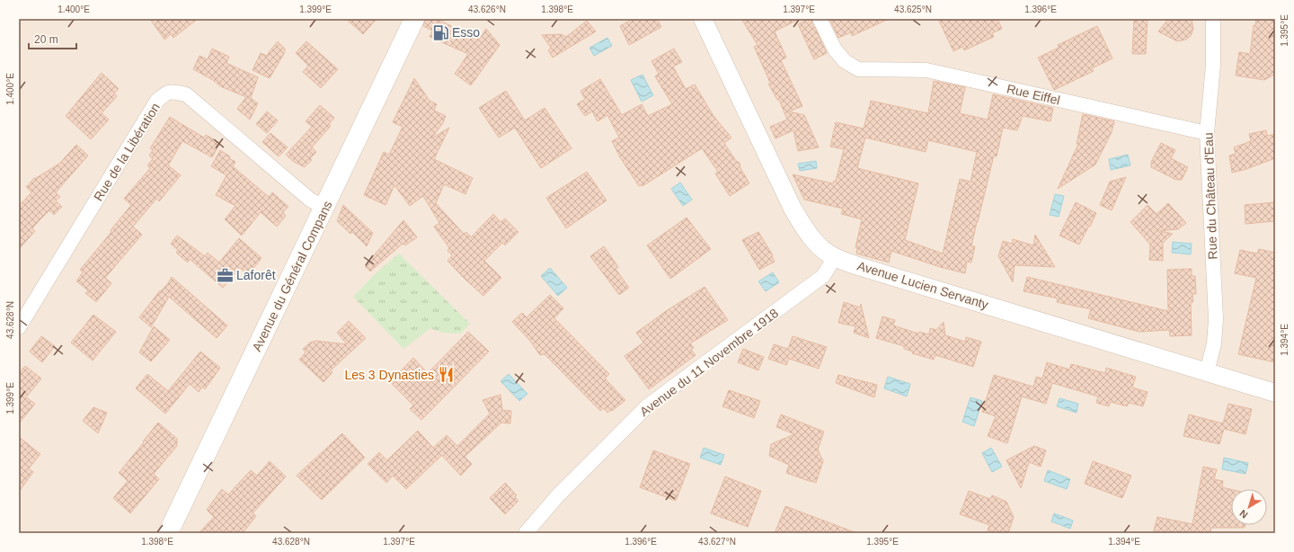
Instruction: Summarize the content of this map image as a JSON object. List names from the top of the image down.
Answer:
{
  "streets": {
    "main road": ["Avenue du Général Compans"],
    "street": [
      "Rue Eiffel",
      "Rue de la Libération",
      "Rue du Château d'Eau",
      "Avenue Lucien Servanty",
      "Avenue du 11 Novembre 1918"
    ]
  },
  "crossings": [
    ["Rue Eiffel", "Rue du Château d'Eau"],
    ["Rue de la Libération", "Avenue du Général Compans"],
    ["Rue du Château d'Eau", "Avenue Lucien Servanty"],
    ["Avenue Lucien Servanty", "Avenue du 11 Novembre 1918"]
  ],
  "places": {
    "fuel station": ["Esso"],
    "office": ["Laforêt"],
    "restaurant": ["Les 3 Dynasties"]
  },
  "scale_bar": "20 m",
  "north": "bottom left",
  "coordinates": [
    "1.400°E",
    "1.399°E",
    "43.626°N",
    "1.398°E",
    "1.397°E",
    "43.625°N",
    "1.396°E",
    "1.395°E",
    "43.628°N",
    "1.394°E",
    "43.627°N"
  ]
}
